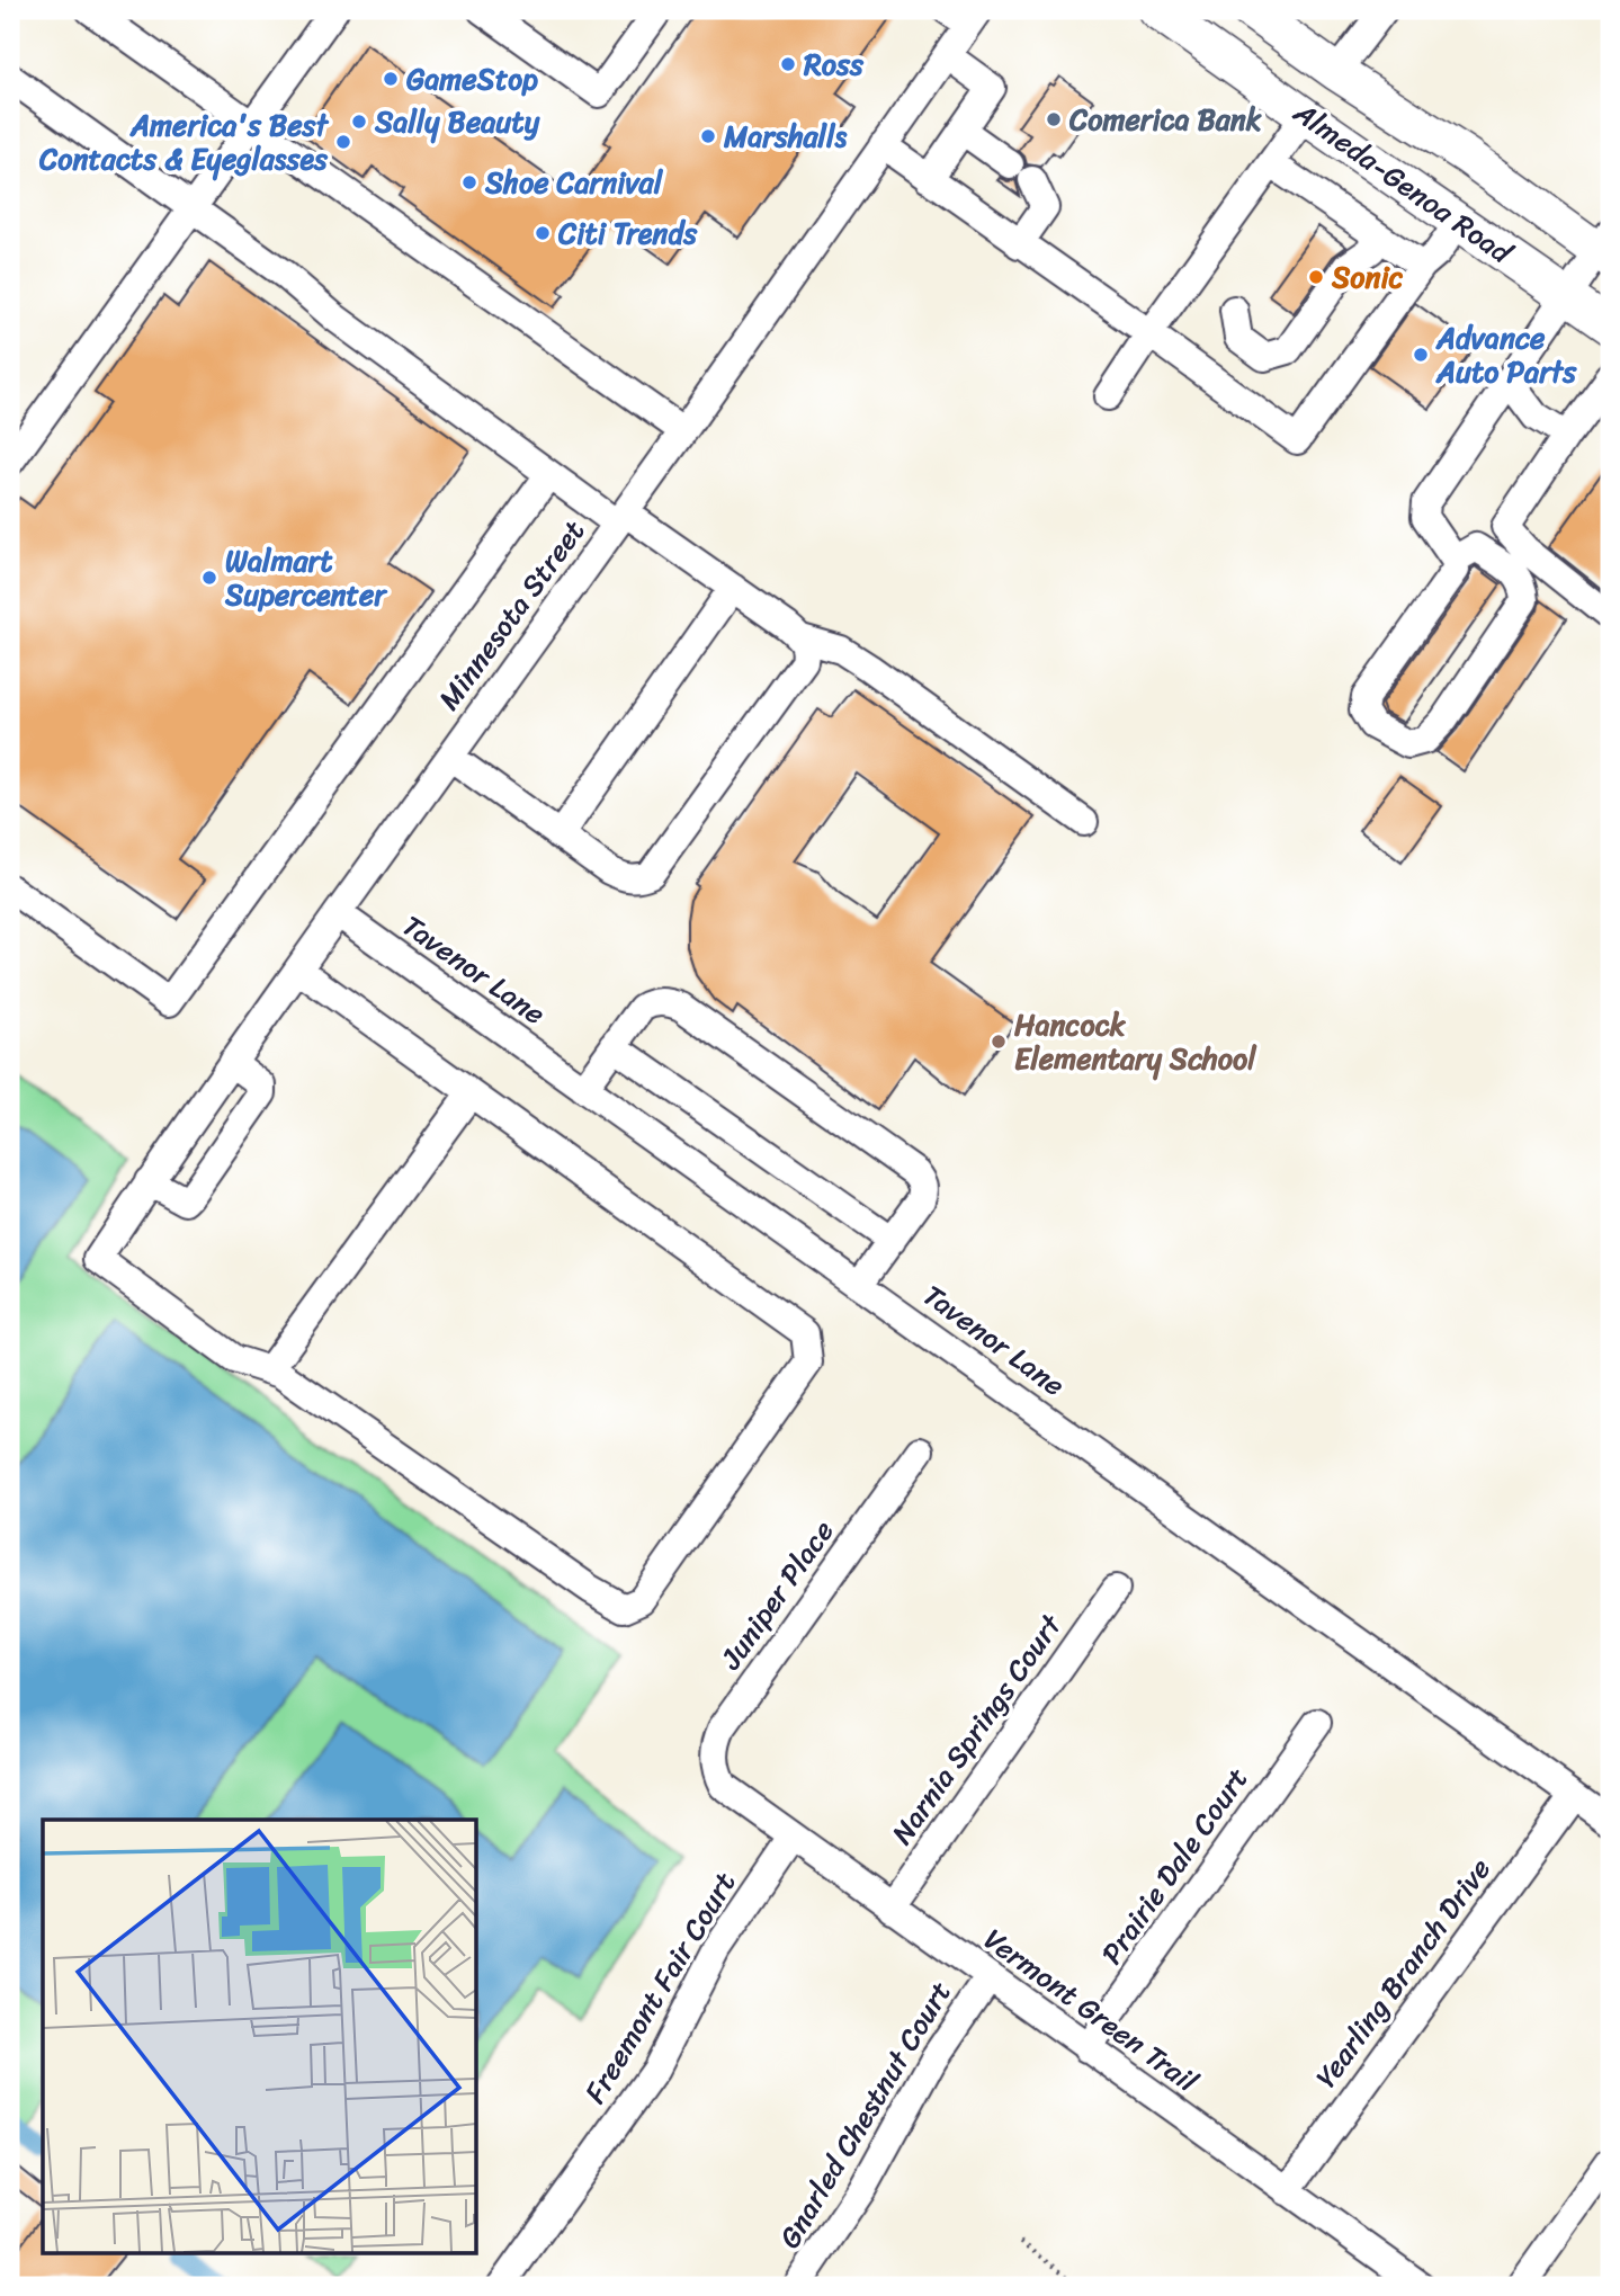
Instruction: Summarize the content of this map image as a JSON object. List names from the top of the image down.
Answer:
{
  "streets": {
    "main road": ["Almeda-Genoa Road"],
    "street": [
      "Minnesota Street",
      "Tavenor Lane",
      "Juniper Place",
      "Narnia Springs Court",
      "Prairie Dale Court",
      "Yearling Branch Drive",
      "Freemont Fair Court",
      "Vermont Green Trail",
      "Gnarled Chestnut Court"
    ]
  },
  "crossings": [
    ["Minnesota Street", "Tavenor Lane"],
    ["Tavenor Lane", "Yearling Branch Drive"],
    ["Juniper Place", "Vermont Green Trail"],
    ["Narnia Springs Court", "Vermont Green Trail"],
    ["Prairie Dale Court", "Vermont Green Trail"],
    ["Yearling Branch Drive", "Vermont Green Trail"],
    ["Freemont Fair Court", "Vermont Green Trail"],
    ["Vermont Green Trail", "Gnarled Chestnut Court"]
  ],
  "places": [
    "Ross",
    "GameStop",
    "Comerica Bank",
    "Sally Beauty",
    "Marshalls",
    "America's Best Contacts & Eyeglasses",
    "Shoe Carnival",
    "Citi Trends",
    "Sonic",
    "Advance Auto Parts",
    "Walmart Supercenter",
    "Hancock Elementary School"
  ]
}
